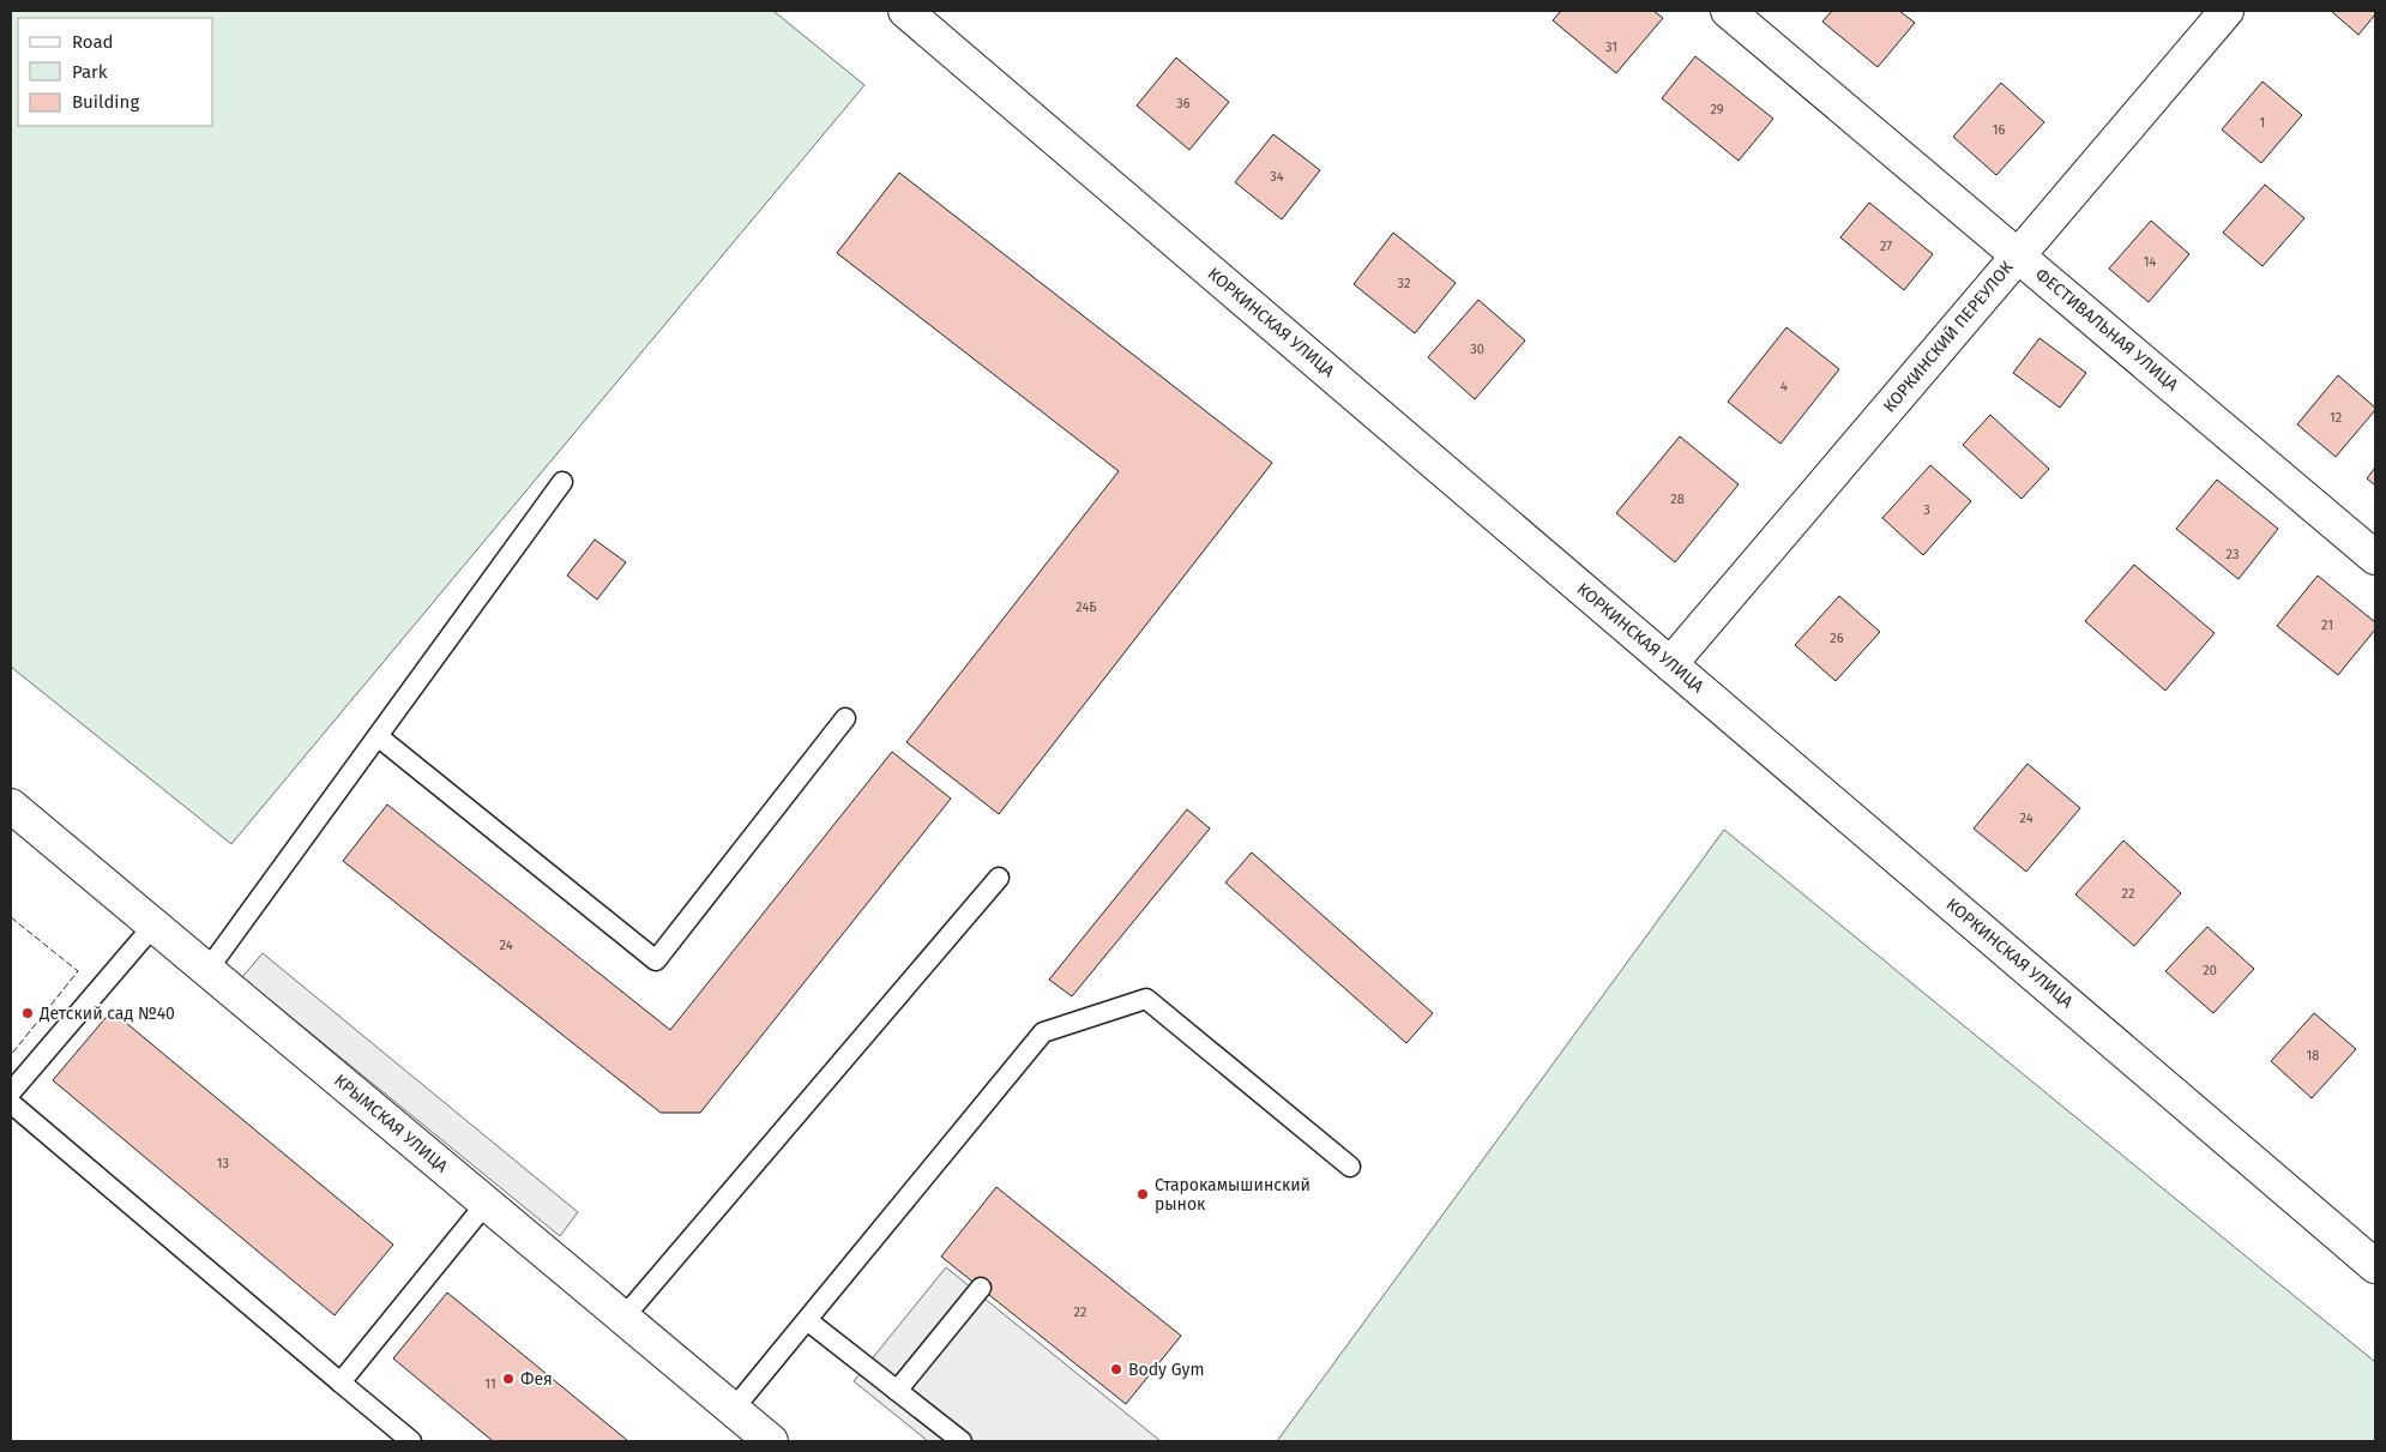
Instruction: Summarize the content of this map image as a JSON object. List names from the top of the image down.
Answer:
{
  "streets": {
    "street": [
      "КОРКИНСКАЯ УЛИЦА",
      "ФЕСТИВАЛЬНАЯ УЛИЦА",
      "КОРКИНСКИЙ ПЕРЕУЛОК",
      "КРЫМСКАЯ УЛИЦА"
    ]
  },
  "crossings": [
    ["КОРКИНСКАЯ УЛИЦА", "КОРКИНСКИЙ ПЕРЕУЛОК"],
    ["ФЕСТИВАЛЬНАЯ УЛИЦА", "КОРКИНСКИЙ ПЕРЕУЛОК"]
  ],
  "places": [
    "Детский сад №40",
    "Старокамышинский рынок",
    "Body Gym",
    "Фея"
  ],
  "house_numbers": [
    "31",
    "36",
    "29",
    "1",
    "16",
    "34",
    "27",
    "14",
    "32",
    "30",
    "4",
    "12",
    "28",
    "3",
    "23",
    "24Б",
    "21",
    "26",
    "24",
    "22",
    "24",
    "20",
    "18",
    "13",
    "22",
    "11"
  ],
  "legend": ["Road", "Park", "Building"]
}
